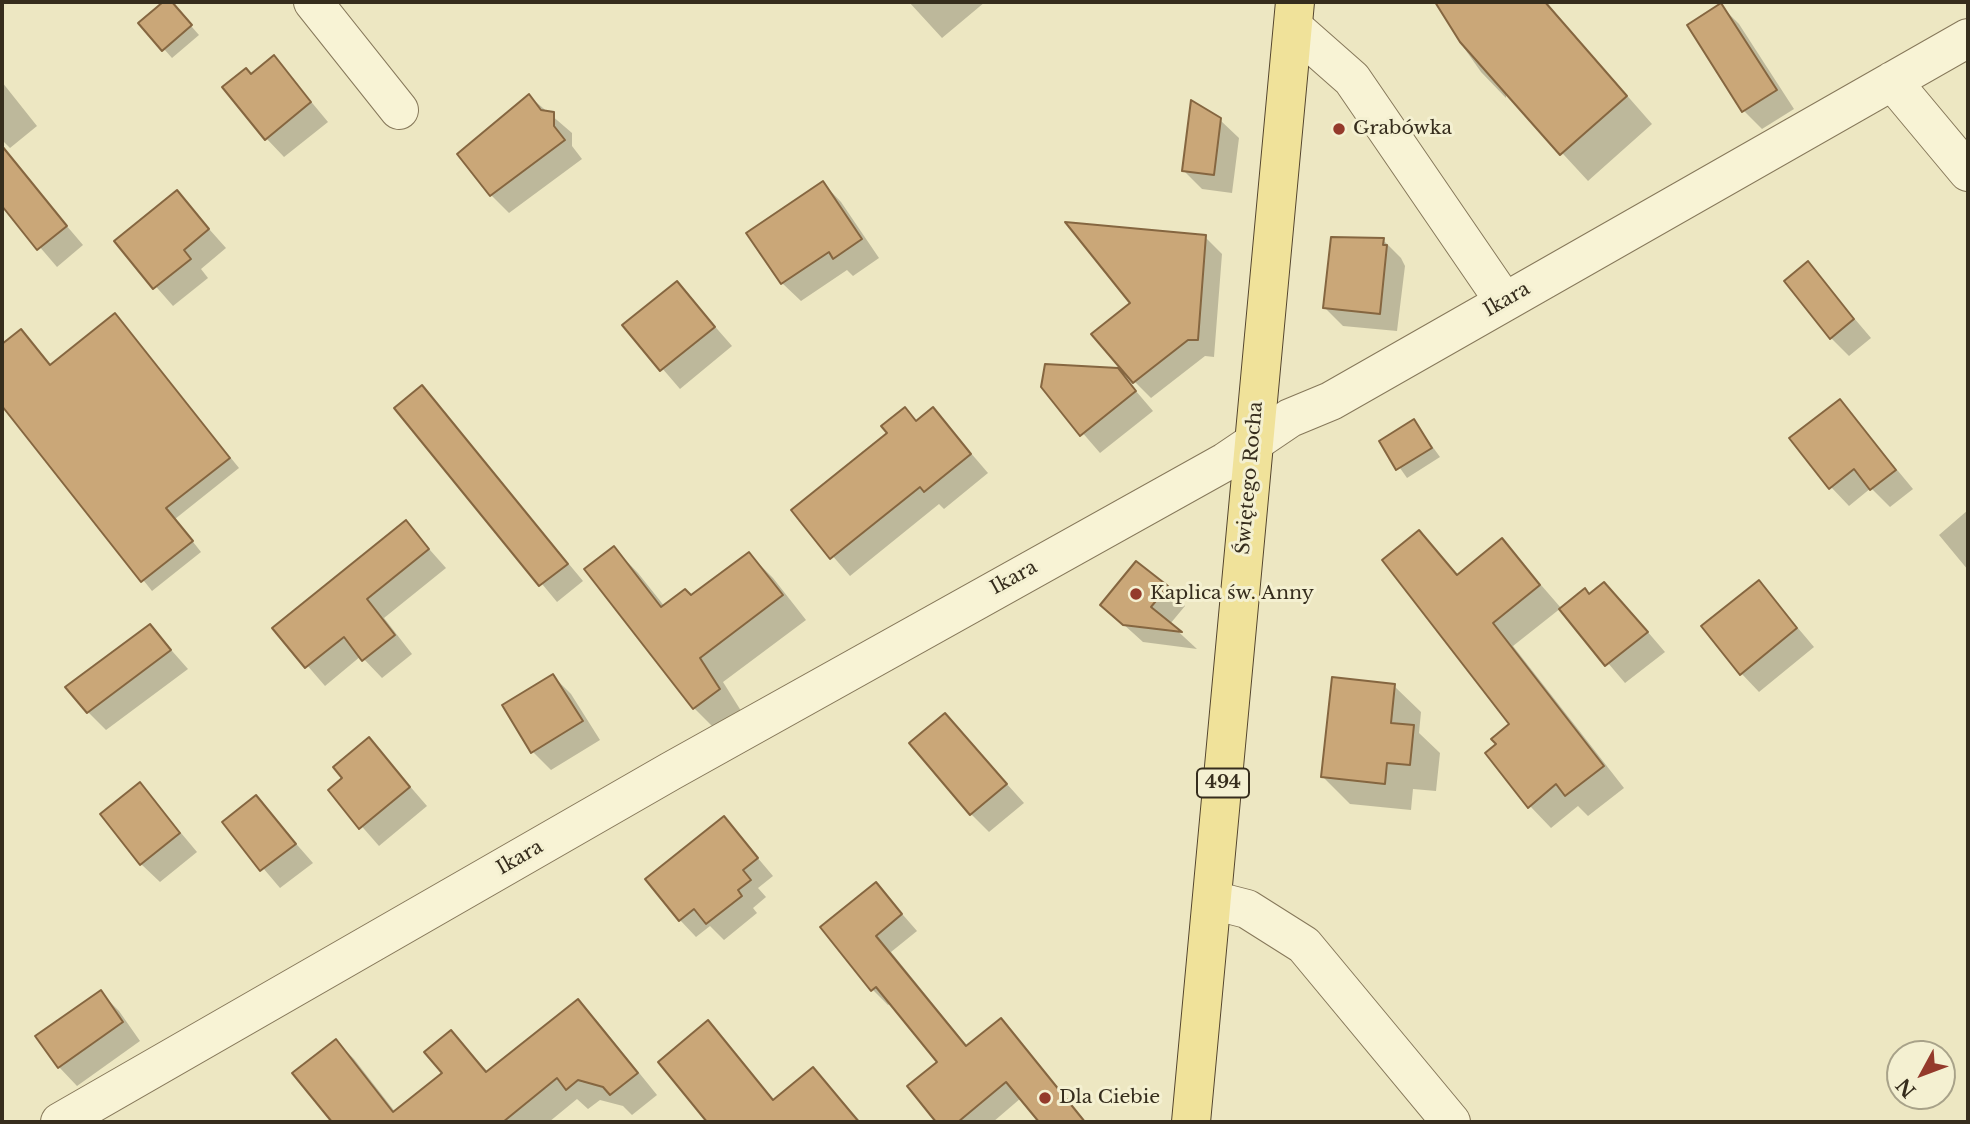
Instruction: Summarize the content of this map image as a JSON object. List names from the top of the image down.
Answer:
{
  "streets": {
    "main road": ["Świętego Rocha", "494"],
    "street": ["Ikara"]
  },
  "crossings": [
    ["Ikara", "Świętego Rocha"]
  ],
  "places": ["Grabówka", "Kaplica św. Anny", "Dla Ciebie"],
  "north": "bottom left"
}
